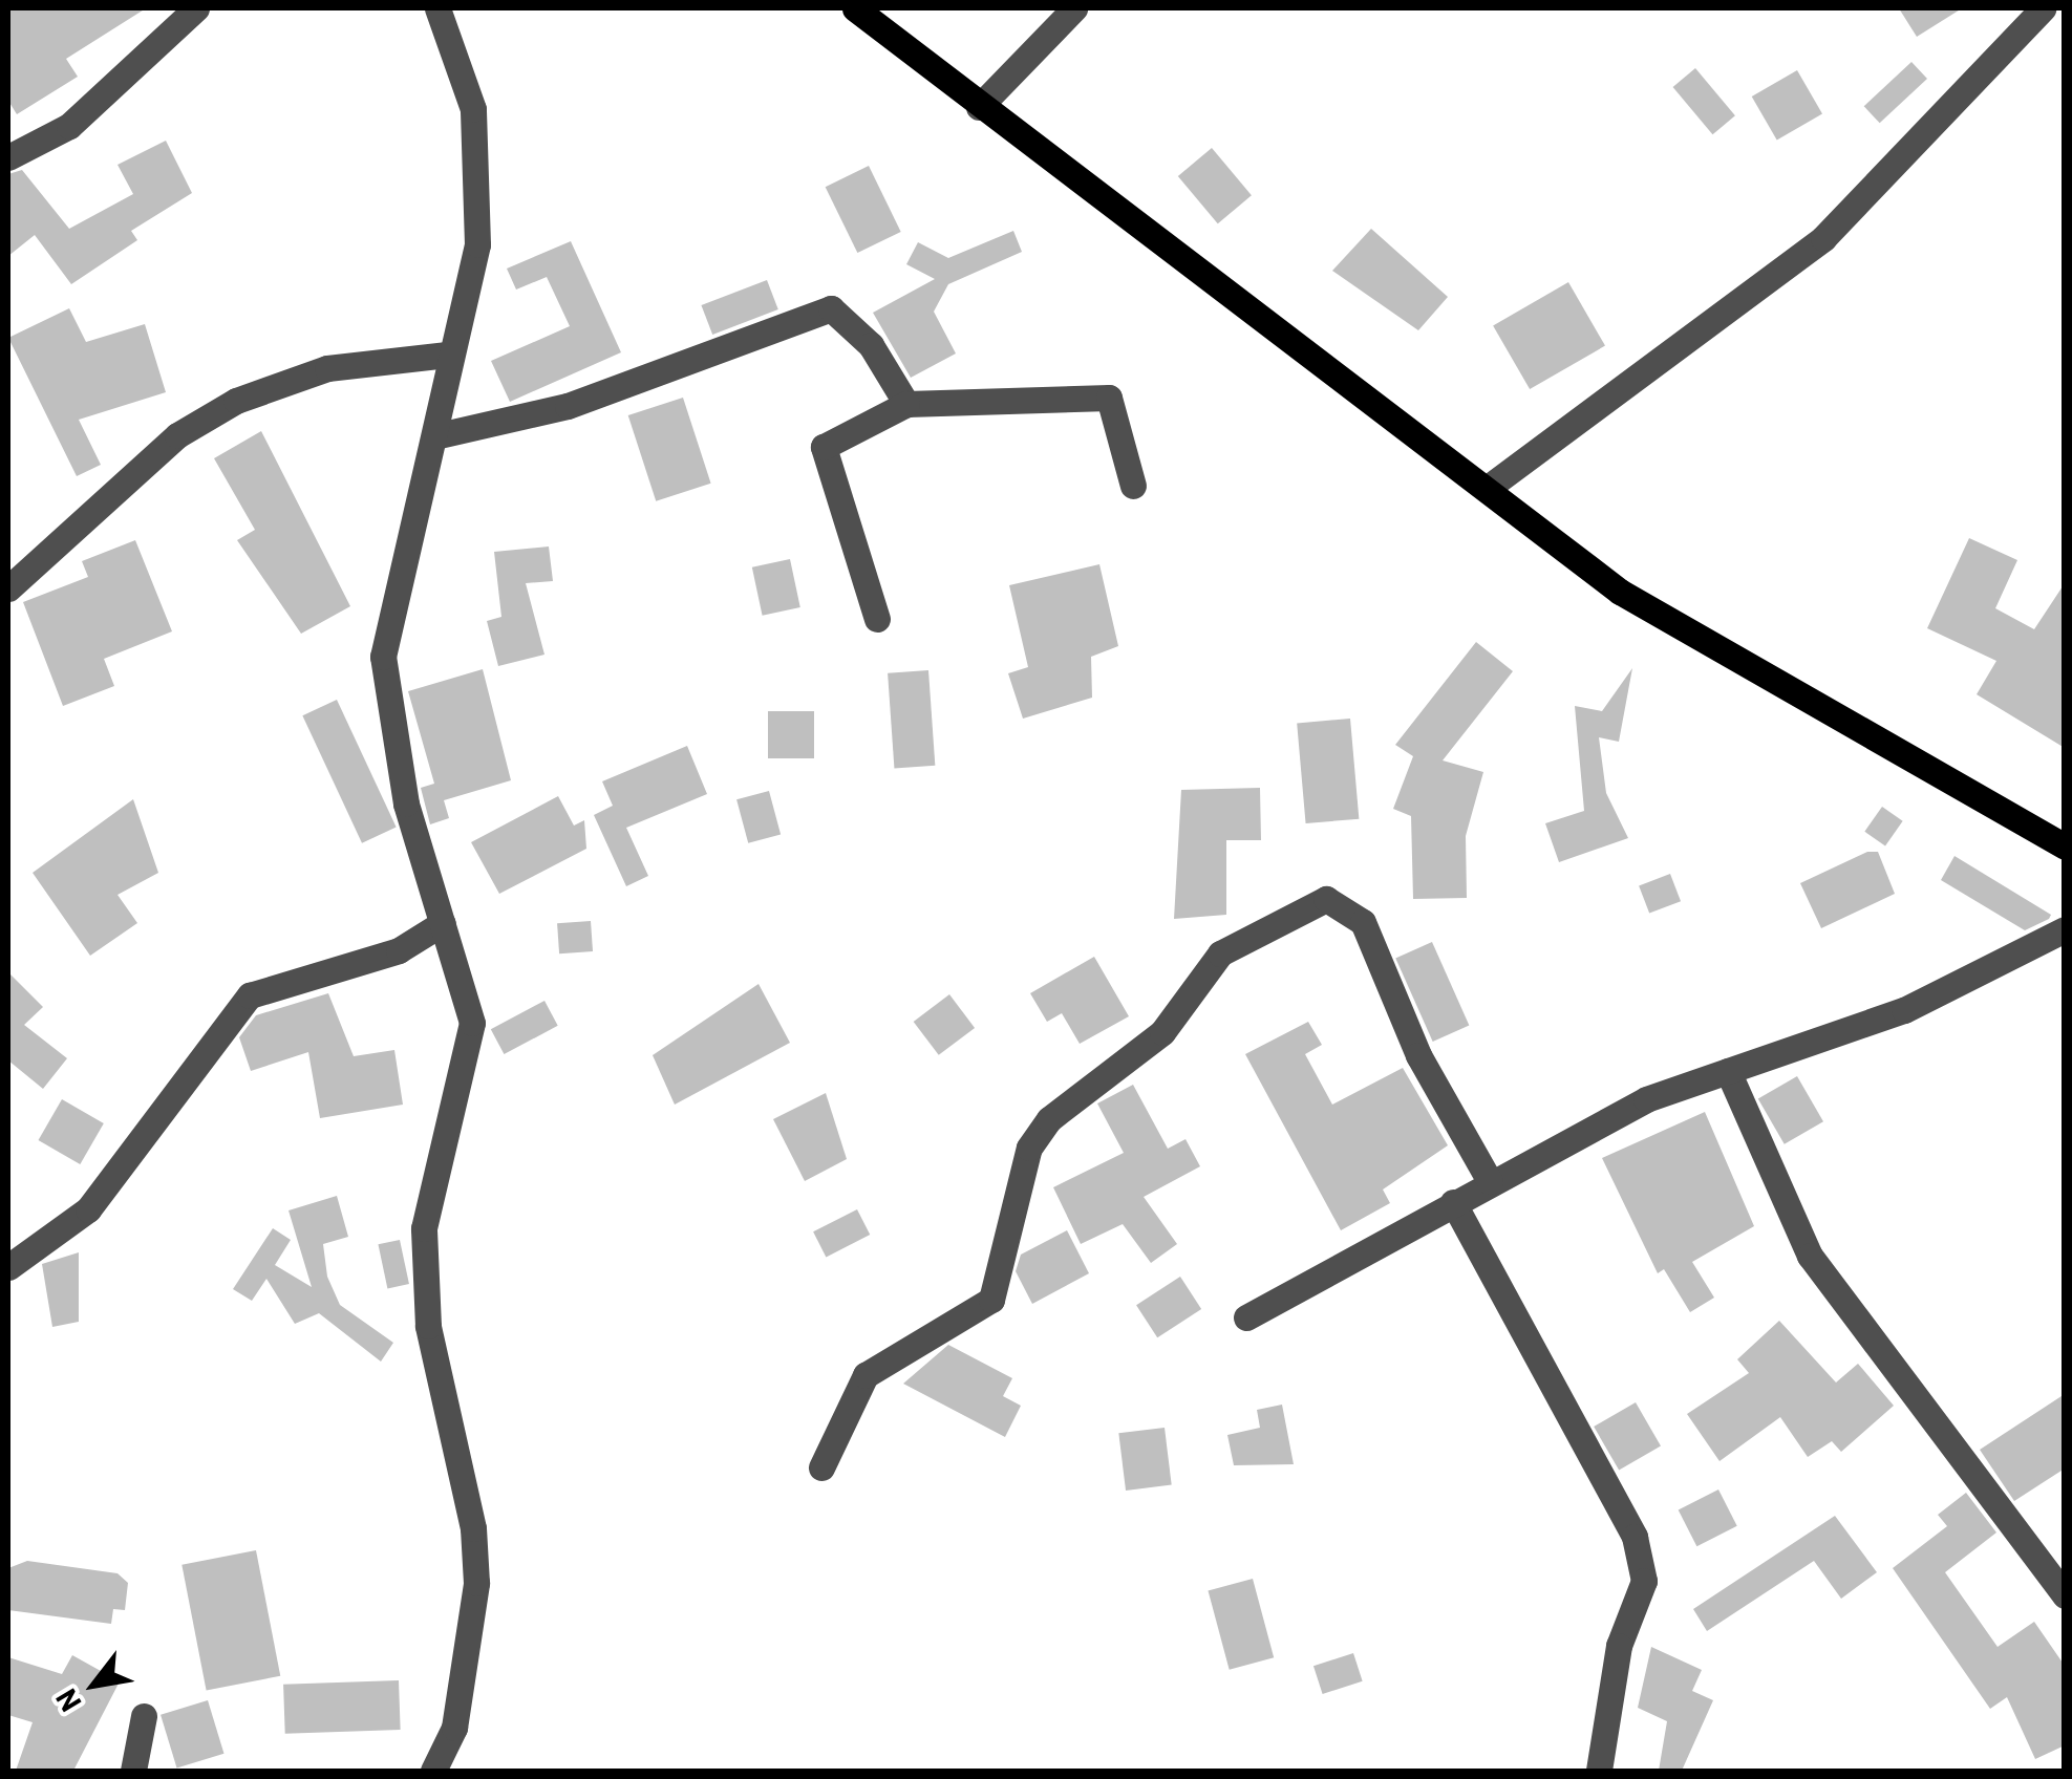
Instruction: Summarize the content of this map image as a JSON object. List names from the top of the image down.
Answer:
{
  "north": "bottom left"
}
